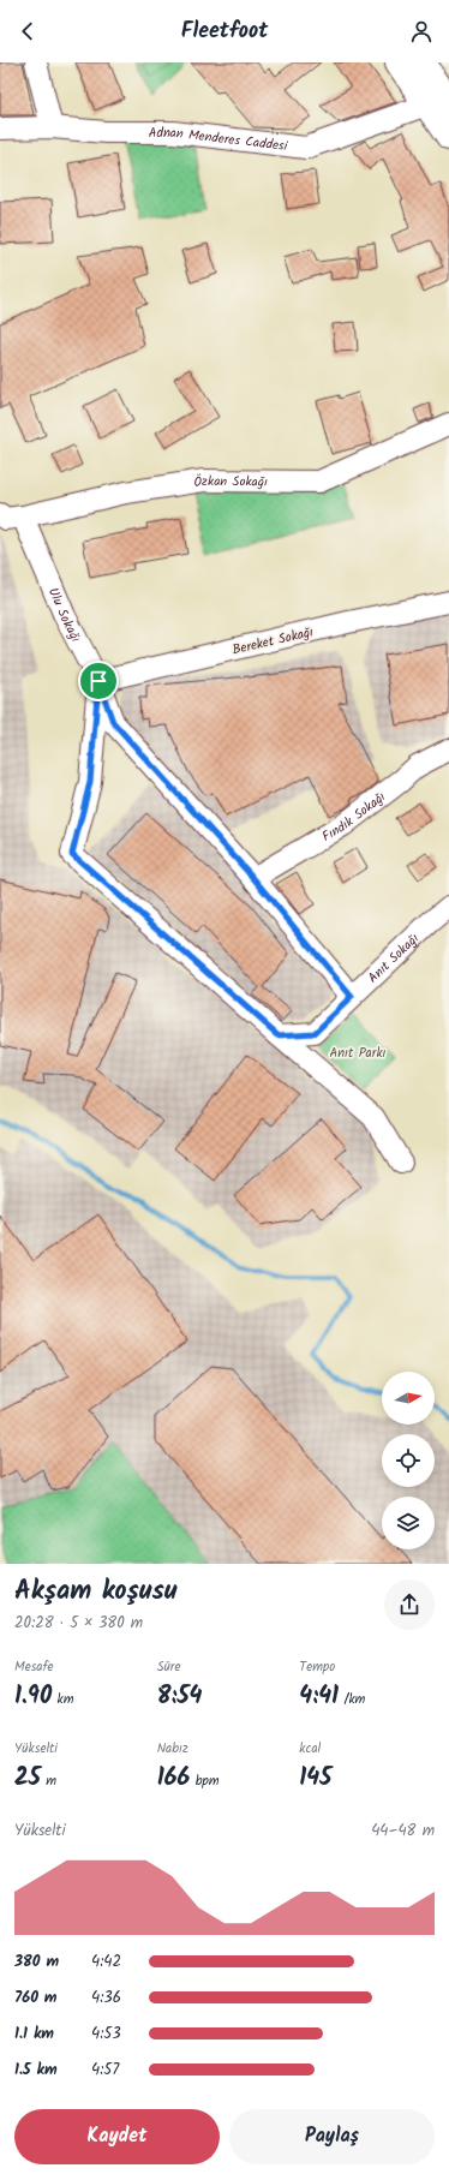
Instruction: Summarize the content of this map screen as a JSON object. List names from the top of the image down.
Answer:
{
  "streets": {
    "street": [
      "Adnan Menderes Caddesi",
      "Özkan Sokağı",
      "Ulu Sokağı",
      "Bereket Sokağı",
      "Fındık Sokağı",
      "Anıt Sokağı"
    ]
  },
  "crossings": [
    ["Özkan Sokağı", "Ulu Sokağı"],
    ["Ulu Sokağı", "Bereket Sokağı"],
    ["Ulu Sokağı", "Fındık Sokağı"],
    ["Ulu Sokağı", "Anıt Sokağı"]
  ],
  "parks": ["Anıt Parkı"],
  "north": "right",
  "page": {
    "header": "Fleetfoot",
    "heading": ["Akşam koşusu", "20:28 · 5 × 380 m"],
    "stats": [
      ["Mesafe", "1.90 km"],
      ["Süre", "8:54"],
      ["Tempo", "4:41 /km"],
      ["Yükselti", "25 m"],
      ["Nabız", "166 bpm"],
      ["kcal", "145"]
    ],
    "chart": ["Yükselti", "44–48 m"],
    "list": [
      {
        "name": "380 m",
        "note": "4:42"
      },
      {
        "name": "760 m",
        "note": "4:36"
      },
      {
        "name": "1.1 km",
        "note": "4:53"
      },
      {
        "name": "1.5 km",
        "note": "4:57"
      }
    ],
    "buttons": ["Kaydet", "Paylaş"]
  }
}
